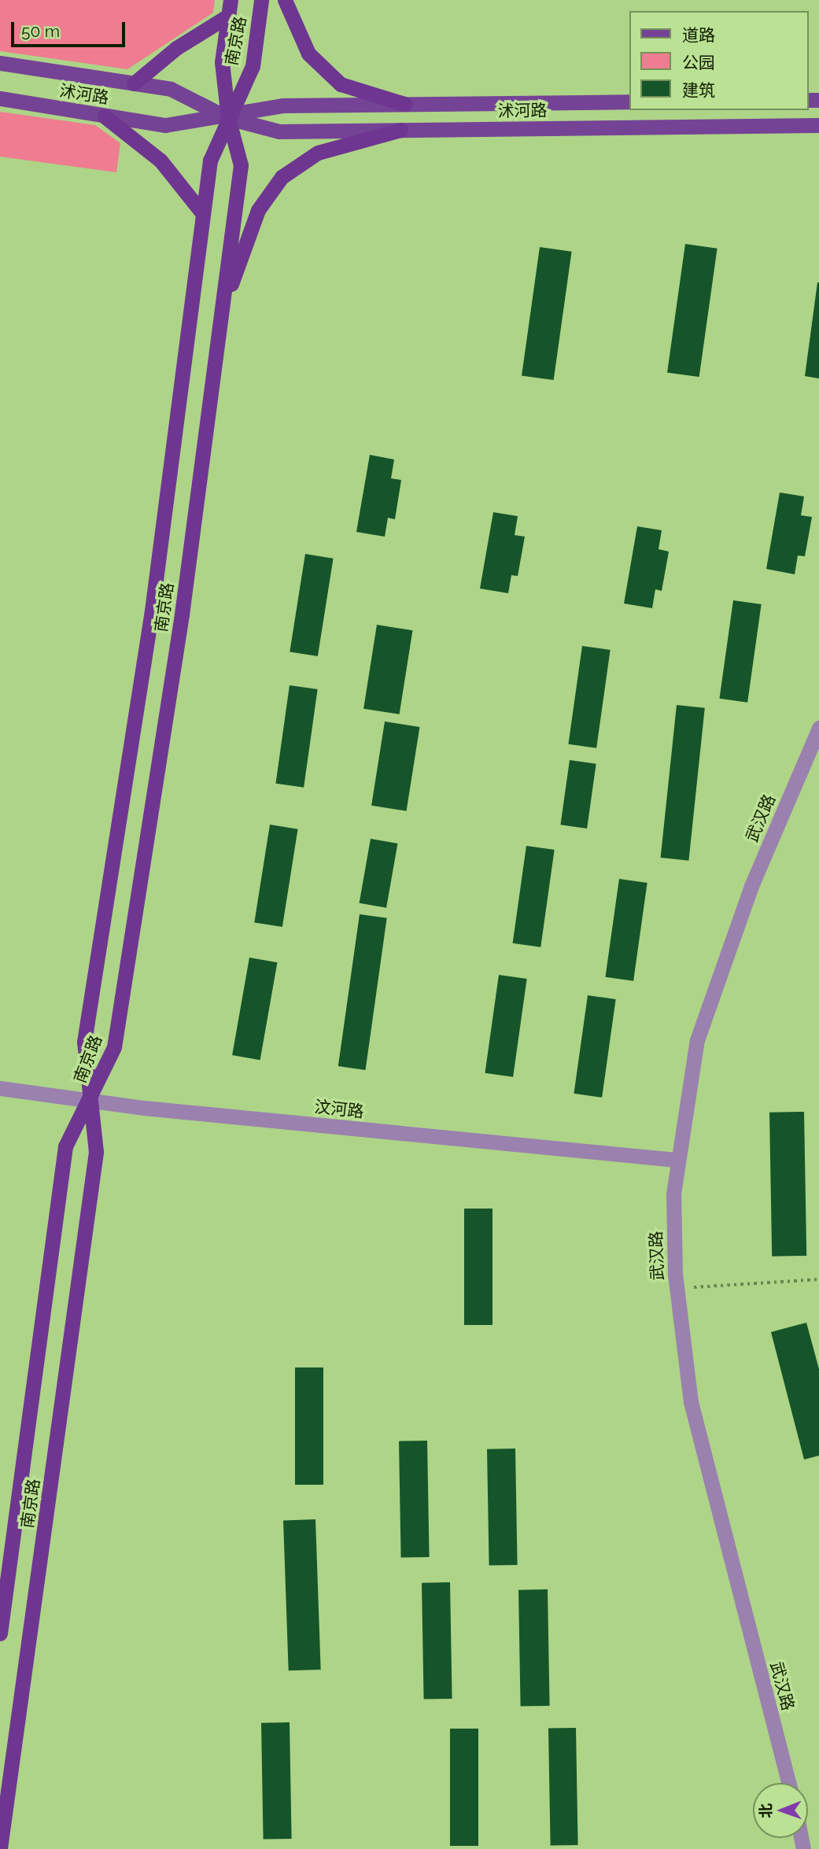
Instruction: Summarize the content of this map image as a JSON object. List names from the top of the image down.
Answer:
{
  "streets": {
    "highway": ["南京路"],
    "main road": ["沭河路"],
    "street": ["武汉路", "汶河路"]
  },
  "crossings": [
    ["南京路", "沭河路"],
    ["南京路", "汶河路"],
    ["武汉路", "汶河路"]
  ],
  "legend": ["道路", "公园", "建筑"],
  "scale_bar": "50 m",
  "north": "left"
}
